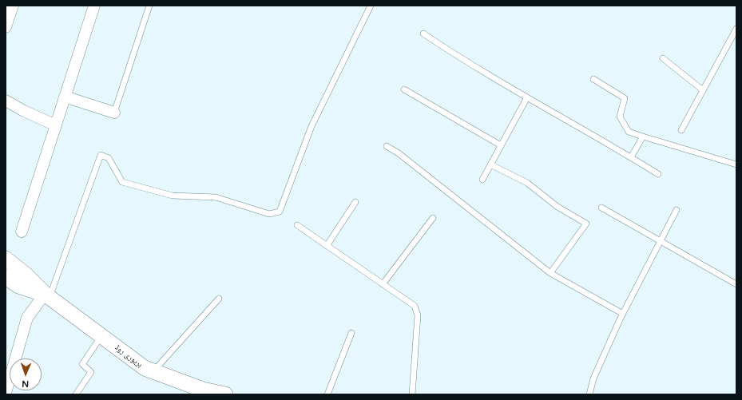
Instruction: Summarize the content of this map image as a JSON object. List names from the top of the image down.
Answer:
{
  "streets": {
    "main road": ["بریوری روڈ"]
  },
  "north": "bottom"
}
